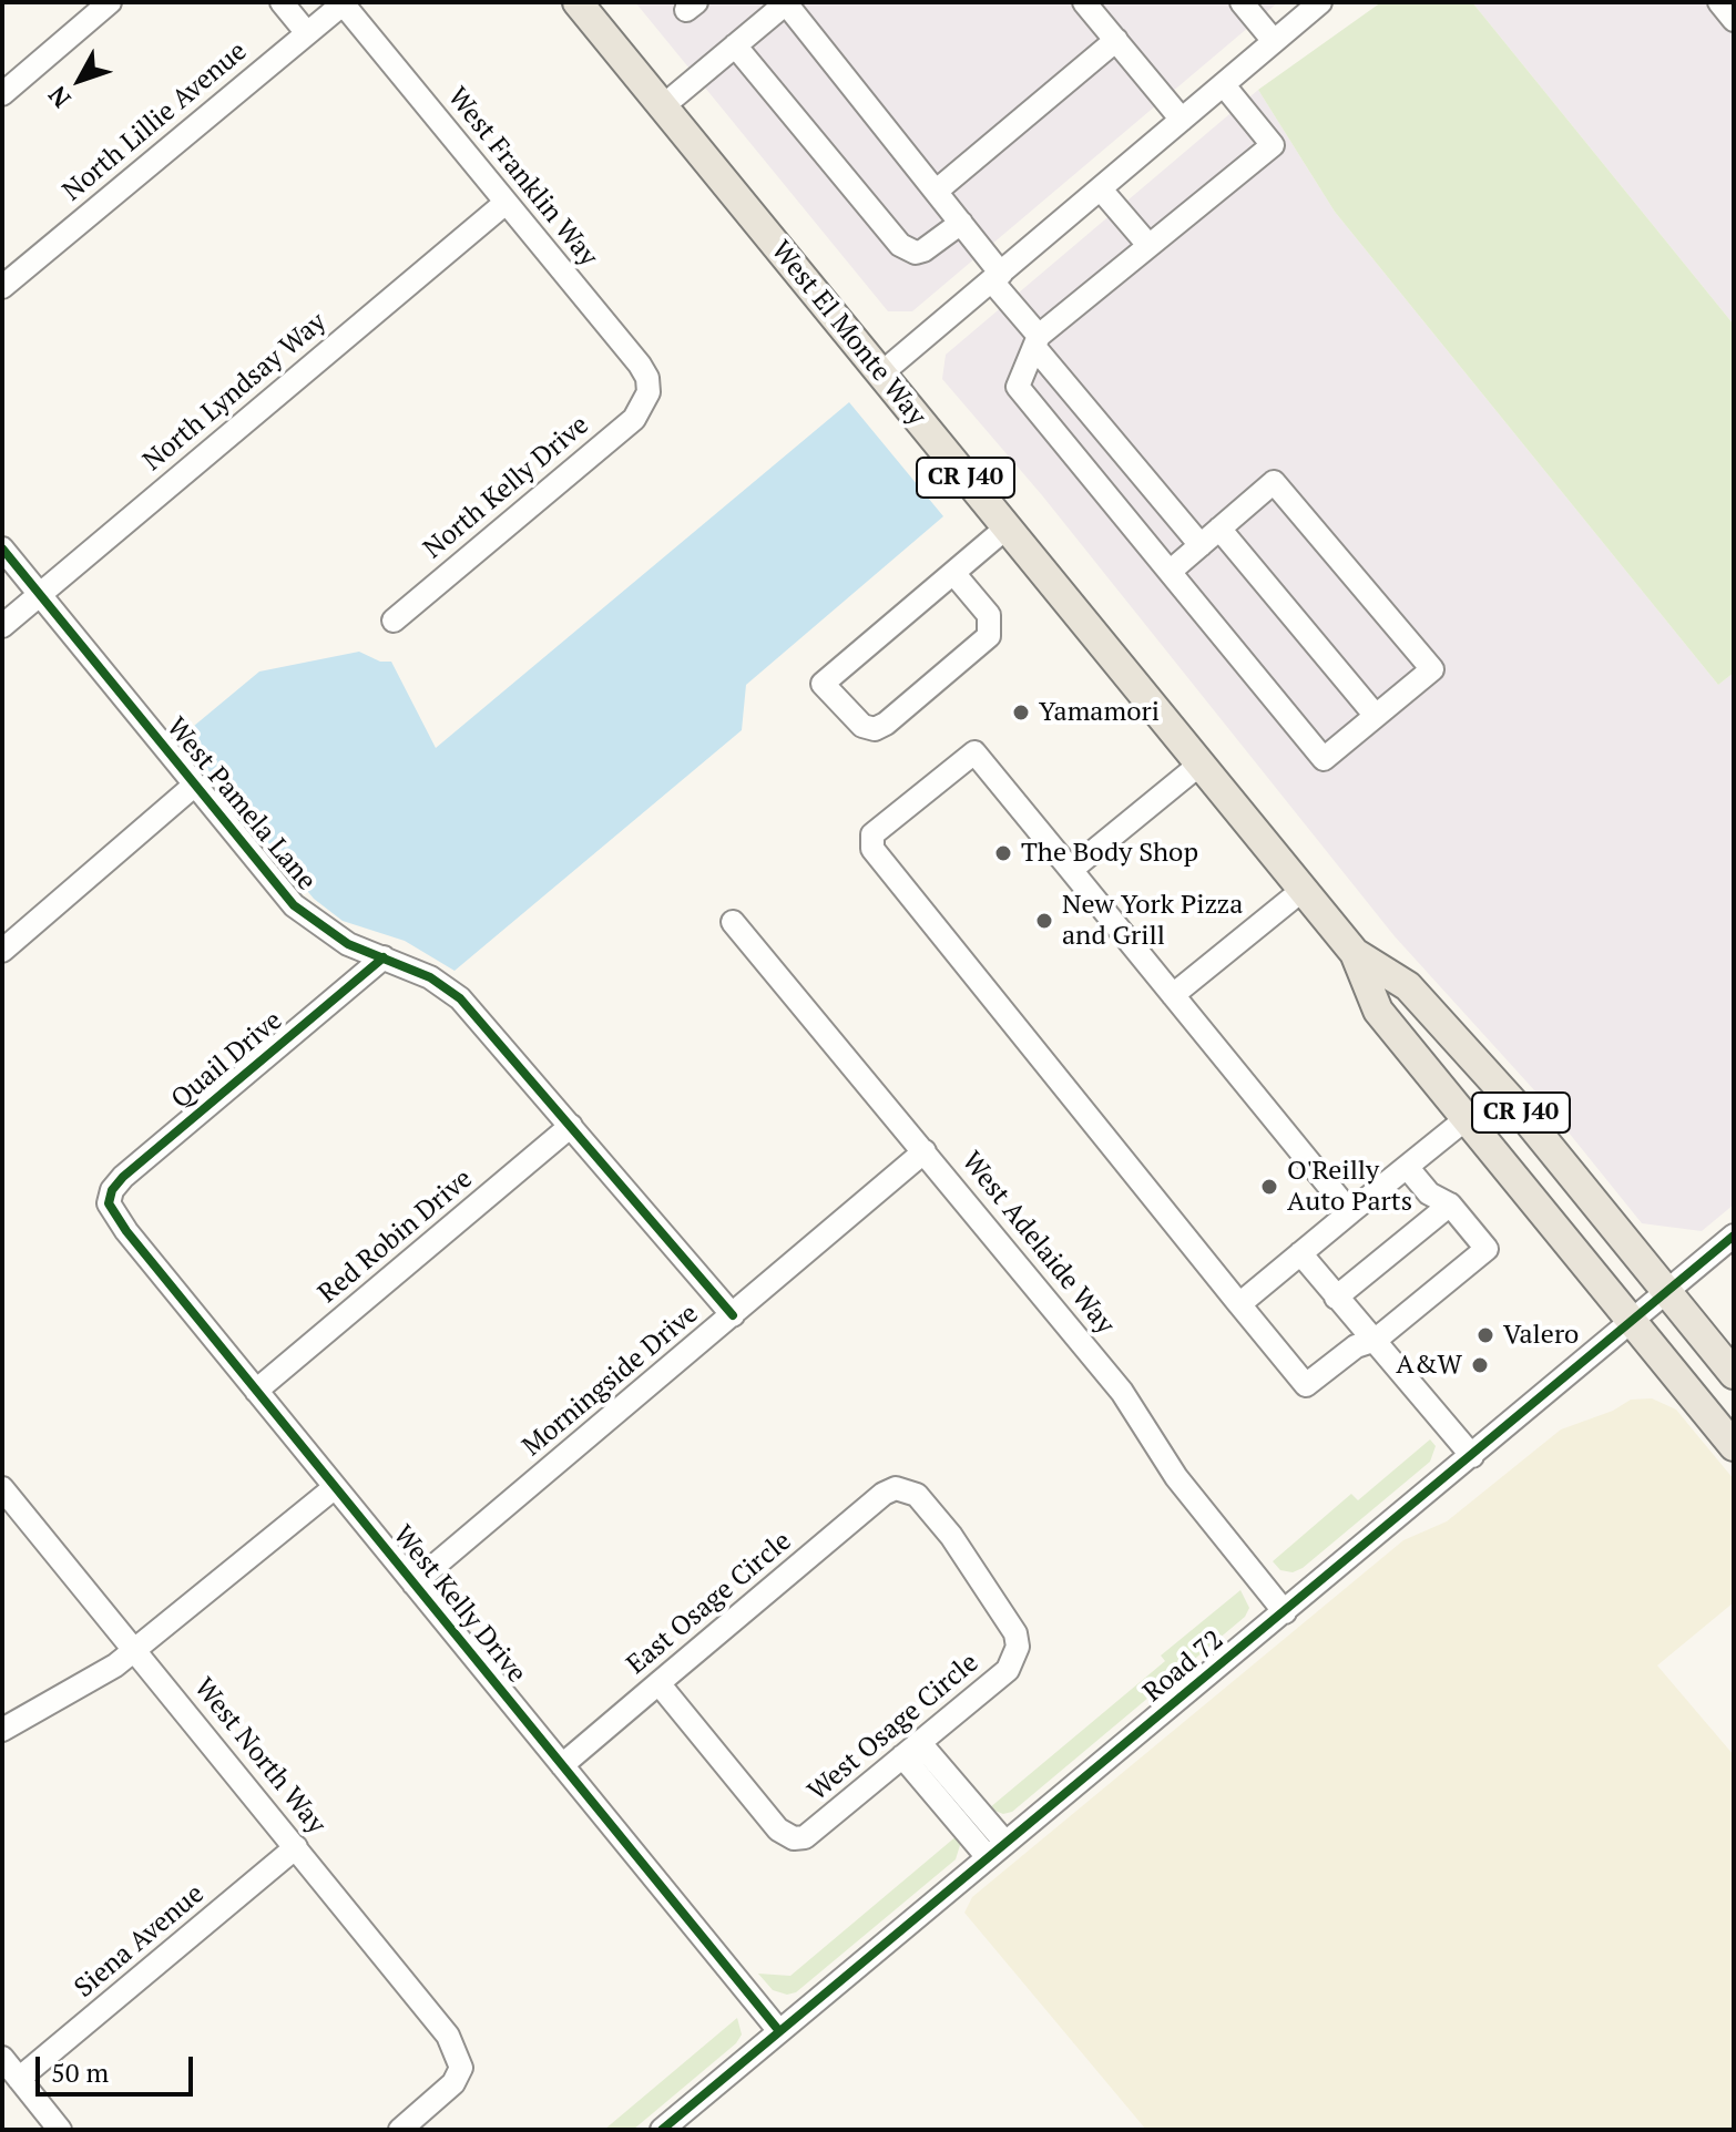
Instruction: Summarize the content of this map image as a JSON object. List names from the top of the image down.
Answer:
{
  "streets": {
    "main road": ["West El Monte Way", "CR J40"],
    "street": [
      "North Lillie Avenue",
      "West Franklin Way",
      "North Lyndsay Way",
      "North Kelly Drive",
      "West Pamela Lane",
      "Quail Drive",
      "Red Robin Drive",
      "West Adelaide Way",
      "Morningside Drive",
      "East Osage Circle",
      "West Kelly Drive",
      "Road 72",
      "West Osage Circle",
      "West North Way",
      "Siena Avenue"
    ]
  },
  "crossings": [
    ["North Lillie Avenue", "West Franklin Way"],
    ["West Franklin Way", "North Lyndsay Way"],
    ["West Franklin Way", "North Kelly Drive"],
    ["West El Monte Way", "CR J40"],
    ["West El Monte Way", "Road 72"],
    ["North Lyndsay Way", "West Pamela Lane"],
    ["CR J40", "Road 72"],
    ["West Pamela Lane", "Quail Drive"],
    ["West Pamela Lane", "Red Robin Drive"],
    ["West Pamela Lane", "Morningside Drive"],
    ["Quail Drive", "West Kelly Drive"],
    ["Red Robin Drive", "West Kelly Drive"],
    ["West Adelaide Way", "Morningside Drive"],
    ["West Adelaide Way", "Road 72"],
    ["Morningside Drive", "West Kelly Drive"],
    ["East Osage Circle", "West Kelly Drive"],
    ["East Osage Circle", "West Osage Circle"],
    ["West Kelly Drive", "Road 72"],
    ["West North Way", "Siena Avenue"]
  ],
  "places": [
    "Yamamori",
    "The Body Shop",
    "New York Pizza and Grill",
    "O'Reilly Auto Parts",
    "Valero",
    "A&W"
  ],
  "scale_bar": "50 m",
  "north": "bottom left"
}
